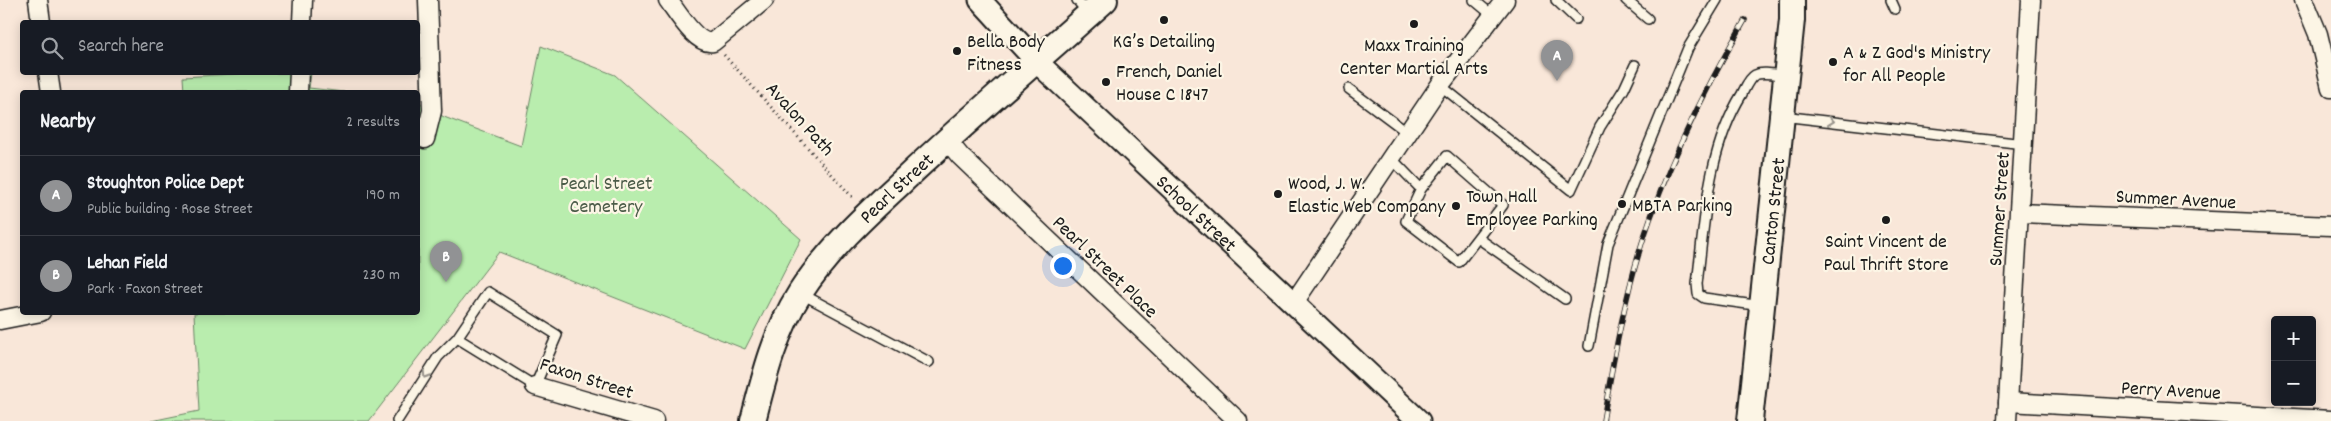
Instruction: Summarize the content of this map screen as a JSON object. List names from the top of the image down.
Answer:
{
  "streets": {
    "main road": ["Pearl Street", "Canton Street"],
    "street": [
      "Summer Avenue",
      "Summer Street",
      "School Street",
      "Pearl Street Place",
      "Faxon Street",
      "Perry Avenue"
    ],
    "path": ["Avalon Path"]
  },
  "crossings": [
    ["Avalon Path", "Pearl Street"],
    ["Pearl Street", "School Street"],
    ["Pearl Street", "Pearl Street Place"],
    ["Summer Avenue", "Summer Street"],
    ["Summer Street", "Perry Avenue"]
  ],
  "parks": ["Pearl Street Cemetery"],
  "places": [
    "KG’s Detailing",
    "Maxx Training Center Martial Arts",
    "Bella Body Fitness",
    "A & Z God's Ministry for All People",
    "French, Daniel House C 1847",
    "Wood, J. W. Elastic Web Company",
    "MBTA Parking",
    "Town Hall Employee Parking",
    "Saint Vincent de Paul Thrift Store"
  ],
  "page": {
    "search": "Search here",
    "pins": ["A", "B"],
    "heading": ["Nearby", "2 results"],
    "list": [
      {
        "mark": "A",
        "name": "Stoughton Police Dept",
        "note": "Public building · Rose Street",
        "value": "190 m"
      },
      {
        "mark": "B",
        "name": "Lehan Field",
        "note": "Park · Faxon Street",
        "value": "230 m"
      }
    ],
    "map_buttons": ["+", "−"]
  }
}
